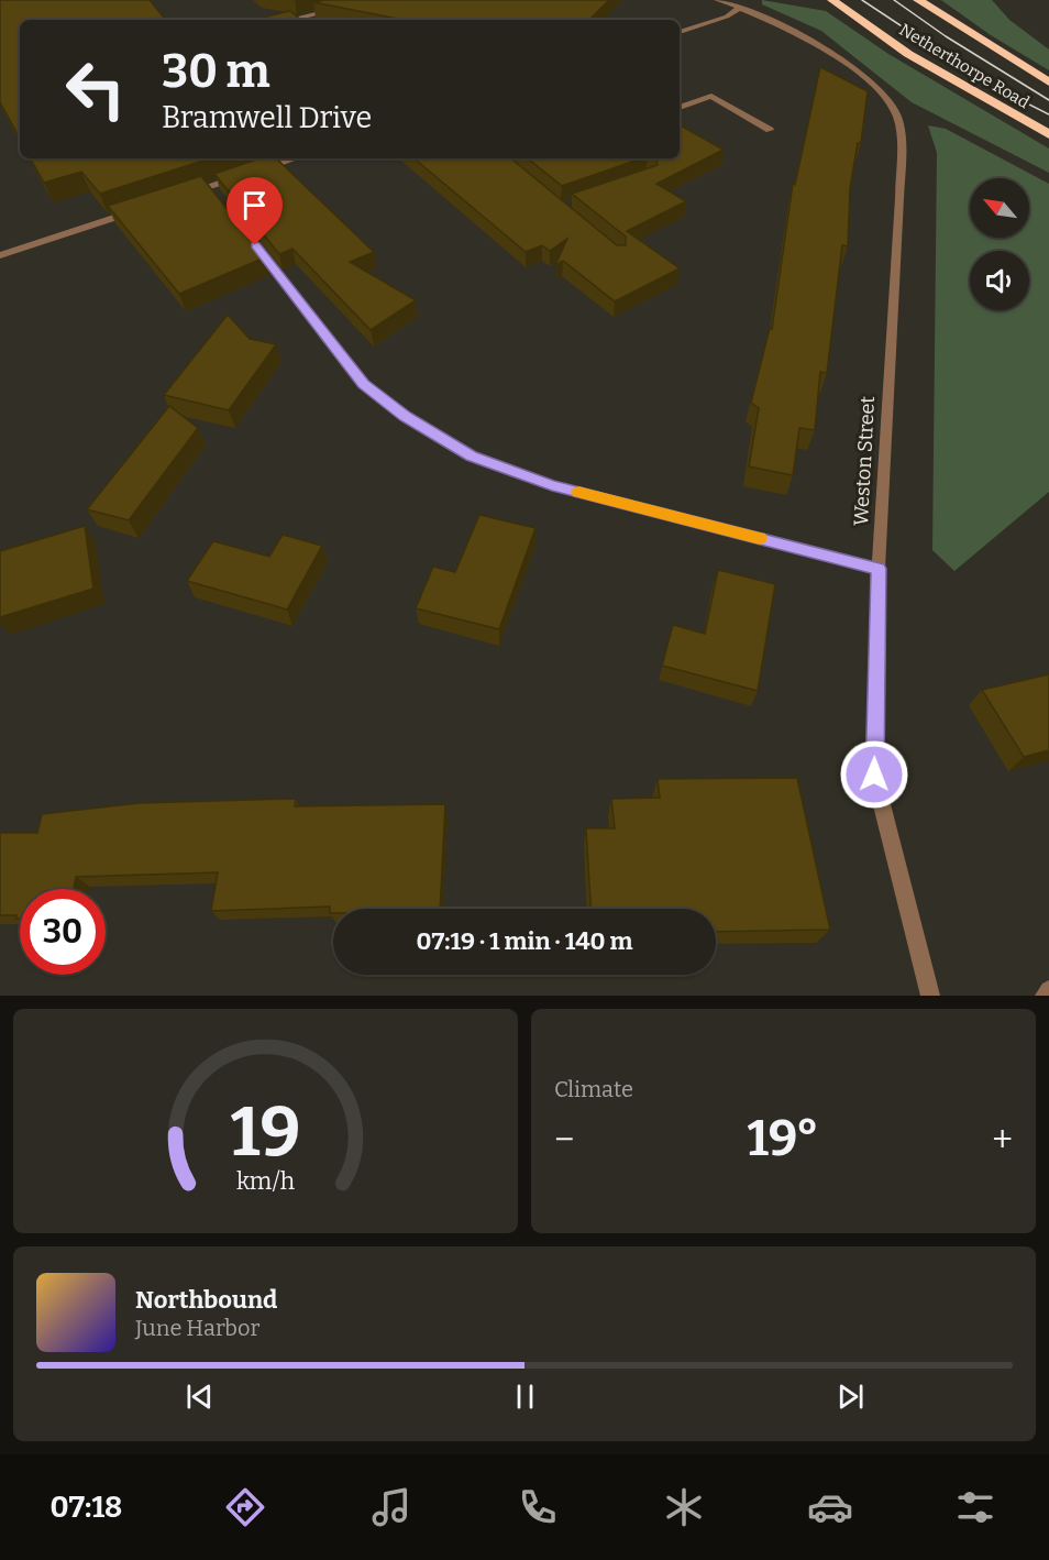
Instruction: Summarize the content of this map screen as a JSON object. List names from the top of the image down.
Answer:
{
  "streets": {
    "highway": ["Netherthorpe Road"],
    "street": ["Weston Street"]
  },
  "north": "top left",
  "page": {
    "turn": ["30 m", "Bramwell Drive"],
    "limit": "30",
    "trip": "07:19 · 1 min · 140 m",
    "tile": "Climate",
    "heat": ["−", "19°", "+"],
    "song": ["Northbound", "June Harbor"],
    "tabs": "07:18",
    "gauge": ["19", "km/h"]
  }
}
